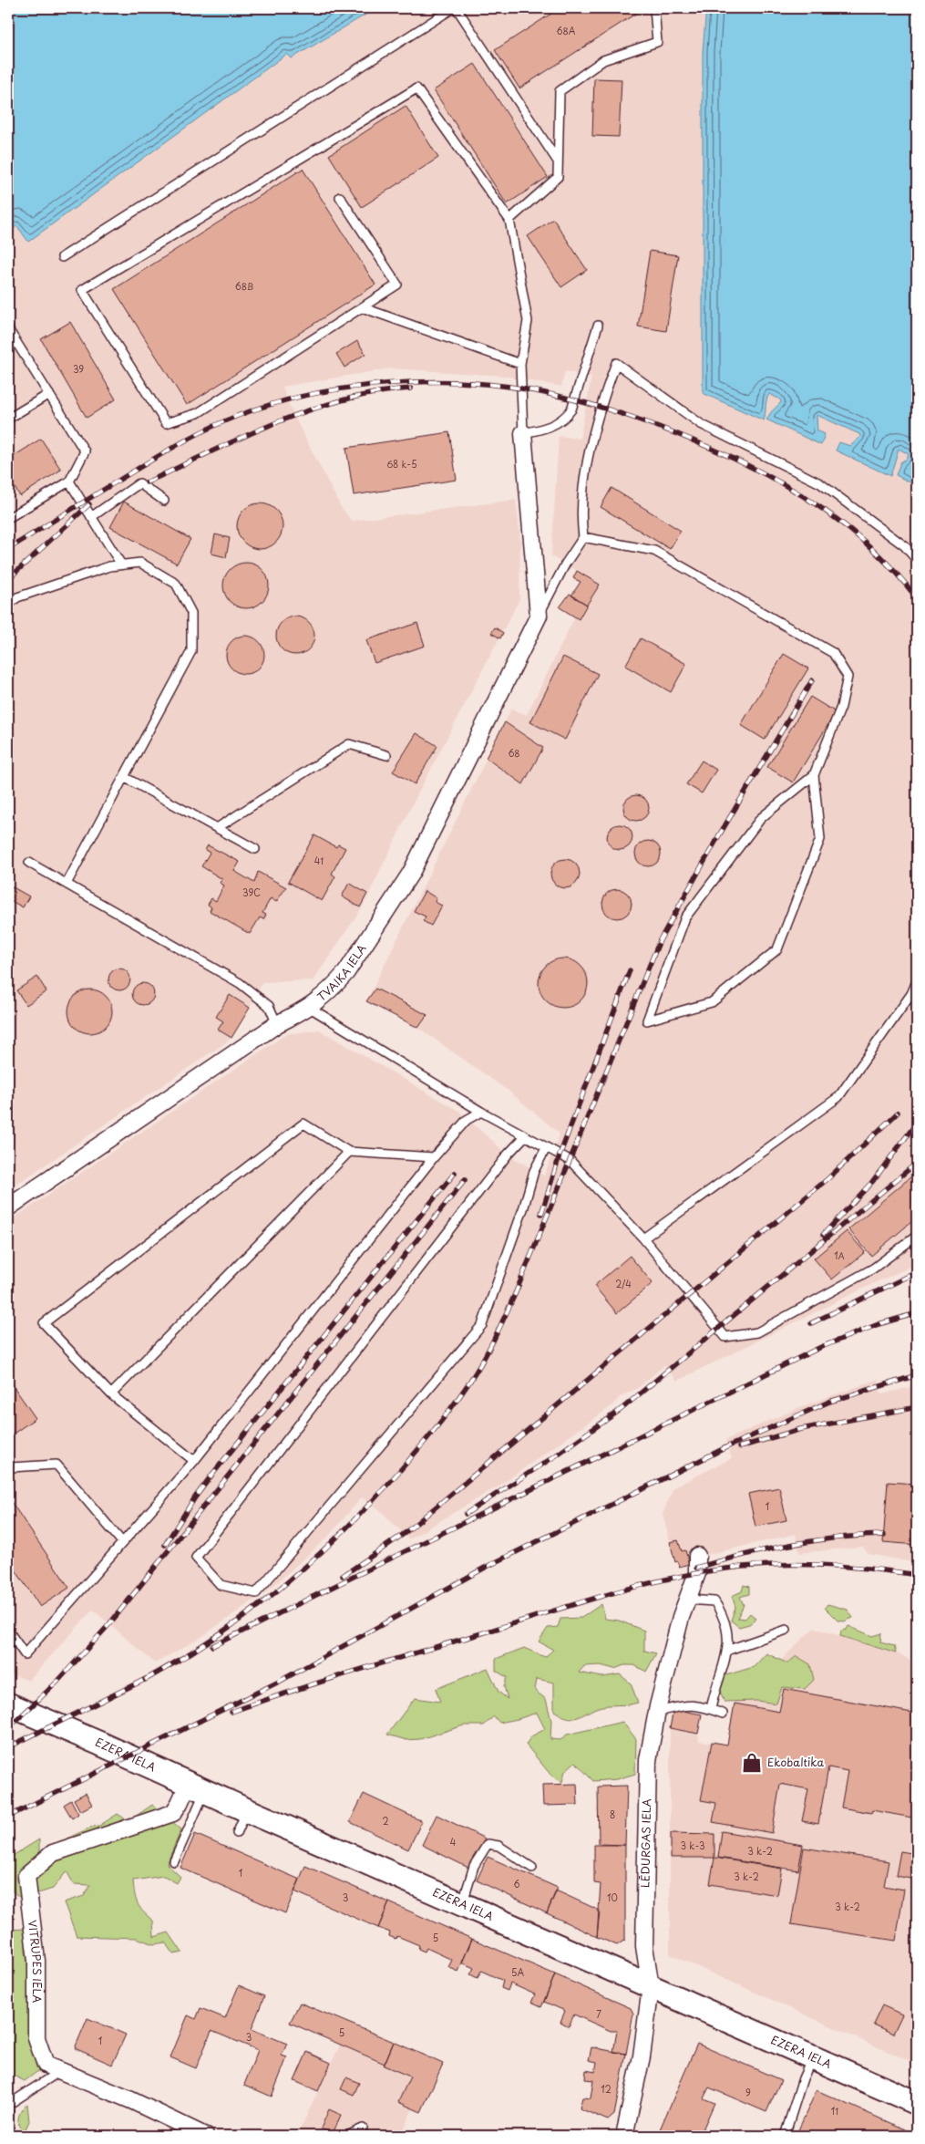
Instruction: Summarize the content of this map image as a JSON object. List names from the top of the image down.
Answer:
{
  "streets": {
    "street": [
      "TVAIKA IELA",
      "EZERA IELA",
      "LĒDURGAS IELA",
      "VITRUPES IELA"
    ]
  },
  "crossings": [
    ["EZERA IELA", "LĒDURGAS IELA"],
    ["EZERA IELA", "VITRUPES IELA"]
  ],
  "places": {
    "shop": ["Ekobaltika"]
  },
  "house_numbers": [
    "68A",
    "68B",
    "39",
    "68 k-5",
    "68",
    "41",
    "39C",
    "1A",
    "2/4",
    "1",
    "8",
    "2",
    "4",
    "3 k-3",
    "3 k-2",
    "1",
    "3 k-2",
    "6",
    "3",
    "10",
    "3 k-2",
    "5",
    "5A",
    "7",
    "5",
    "3",
    "1",
    "12",
    "9",
    "11"
  ]
}
